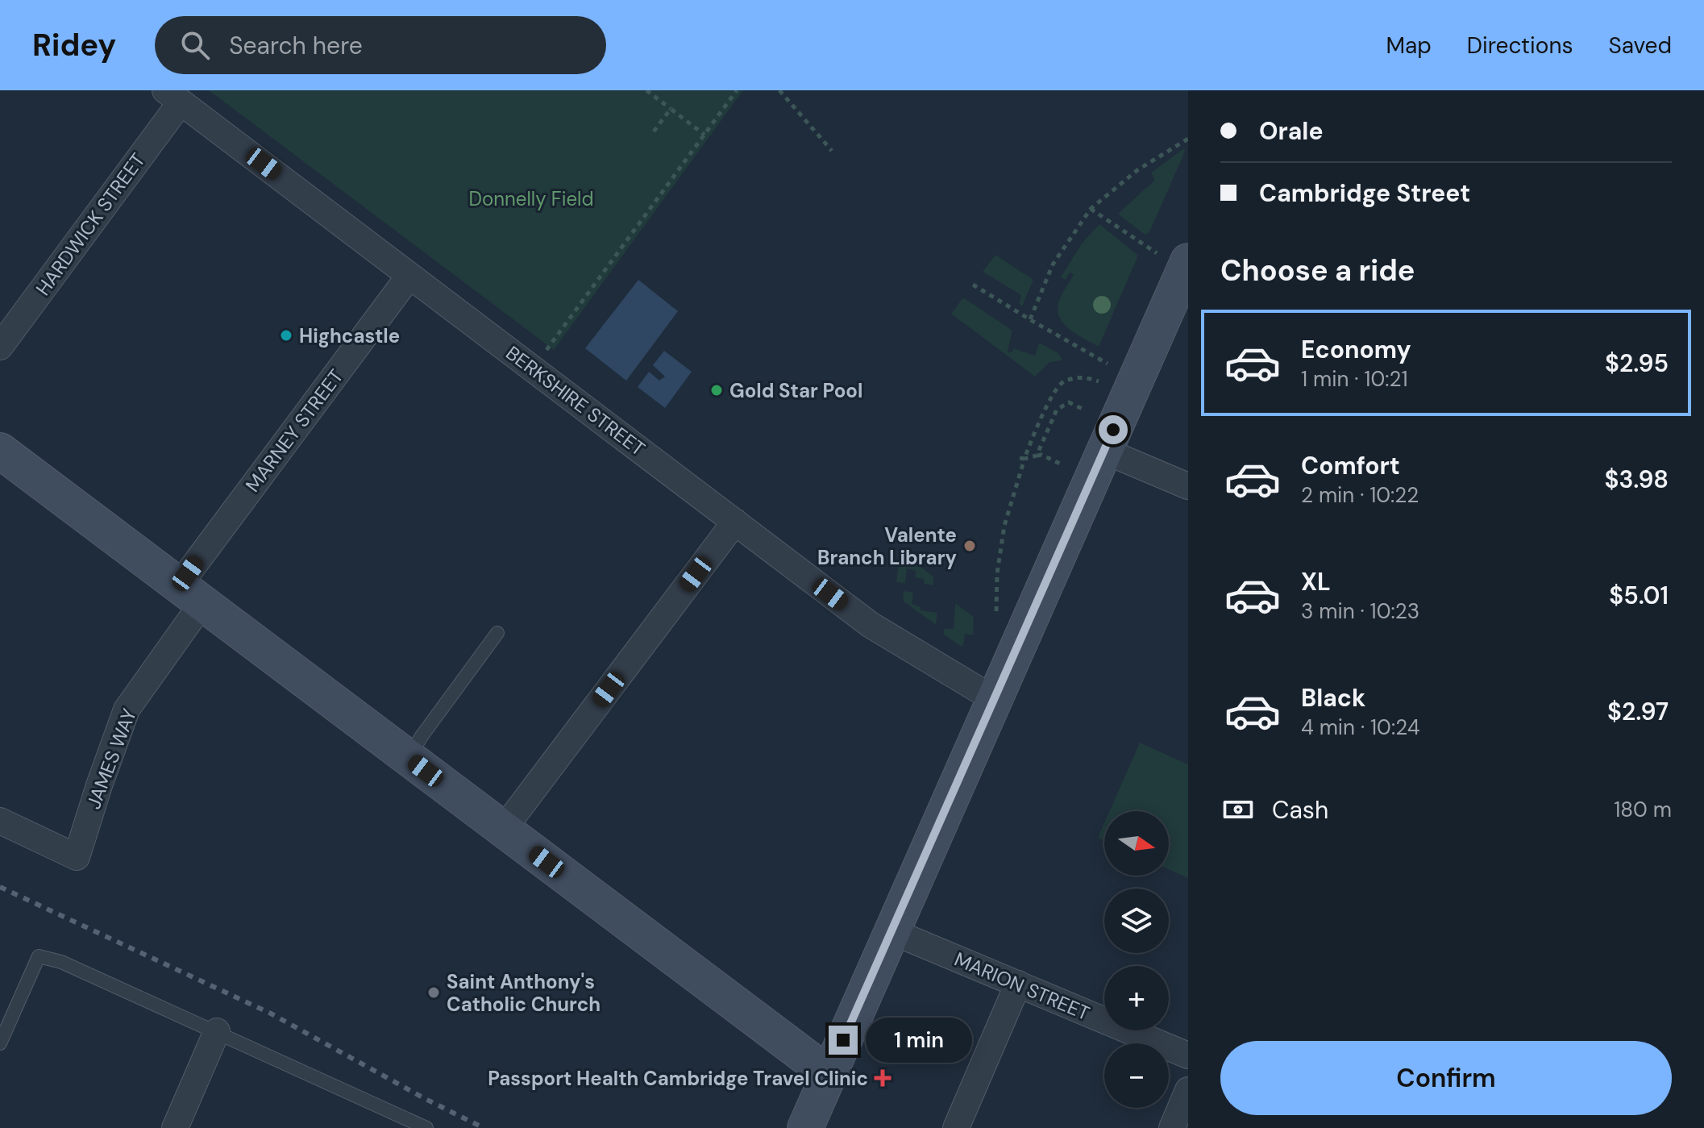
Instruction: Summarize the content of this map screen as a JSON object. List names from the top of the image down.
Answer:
{
  "streets": {
    "street": [
      "HARDWICK STREET",
      "BERKSHIRE STREET",
      "MARNEY STREET",
      "JAMES WAY",
      "MARION STREET"
    ]
  },
  "crossings": [
    ["HARDWICK STREET", "BERKSHIRE STREET"],
    ["BERKSHIRE STREET", "MARNEY STREET"],
    ["MARNEY STREET", "JAMES WAY"]
  ],
  "parks": ["Donnelly Field"],
  "places": {
    "other": [
      "Highcastle",
      "Gold Star Pool",
      "Valente Branch Library",
      "Saint Anthony's Catholic Church"
    ],
    "health": ["Passport Health Cambridge Travel Clinic"]
  },
  "north": "right",
  "page": {
    "header": "Ridey",
    "search": "Search here",
    "nav": ["Map", "Directions", "Saved"],
    "banner": ["Orale", "Cambridge Street"],
    "heading": "Choose a ride",
    "list": [
      {
        "name": "Economy",
        "note": "1 min · 10:21",
        "value": "$2.95"
      },
      {
        "name": "Comfort",
        "note": "2 min · 10:22",
        "value": "$3.98"
      },
      {
        "name": "XL",
        "note": "3 min · 10:23",
        "value": "$5.01"
      },
      {
        "name": "Black",
        "note": "4 min · 10:24",
        "value": "$2.97"
      }
    ],
    "pay": ["Cash", "180 m"],
    "map_buttons": ["+", "−"],
    "bubble": "1 min",
    "buttons": "Confirm"
  }
}
